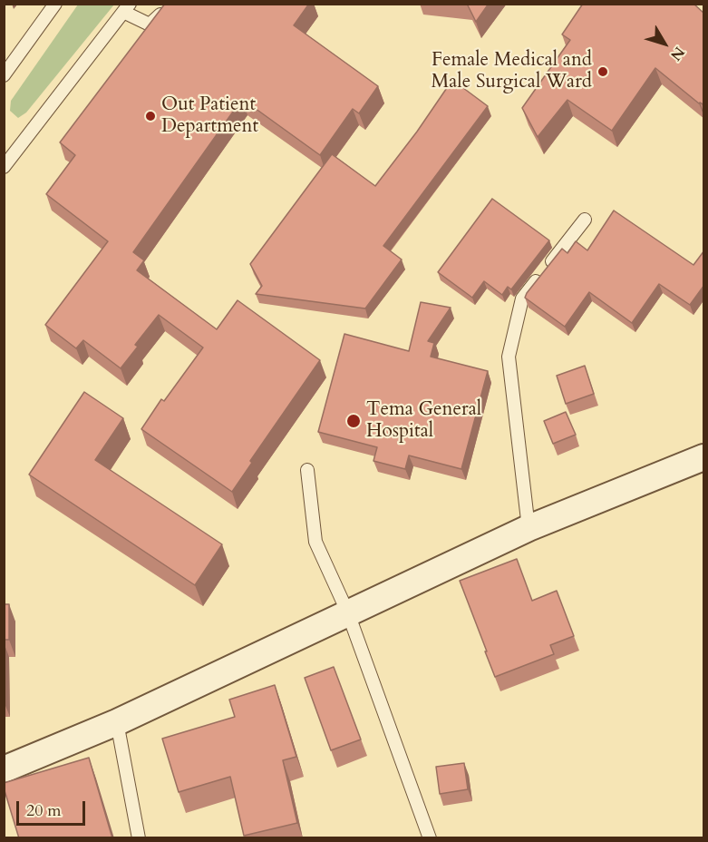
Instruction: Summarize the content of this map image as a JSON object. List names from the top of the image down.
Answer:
{
  "places": ["Female Medical and Male Surgical Ward", "Out Patient Department", "Tema General Hospital"],
  "scale_bar": "20 m",
  "north": "bottom right"
}
